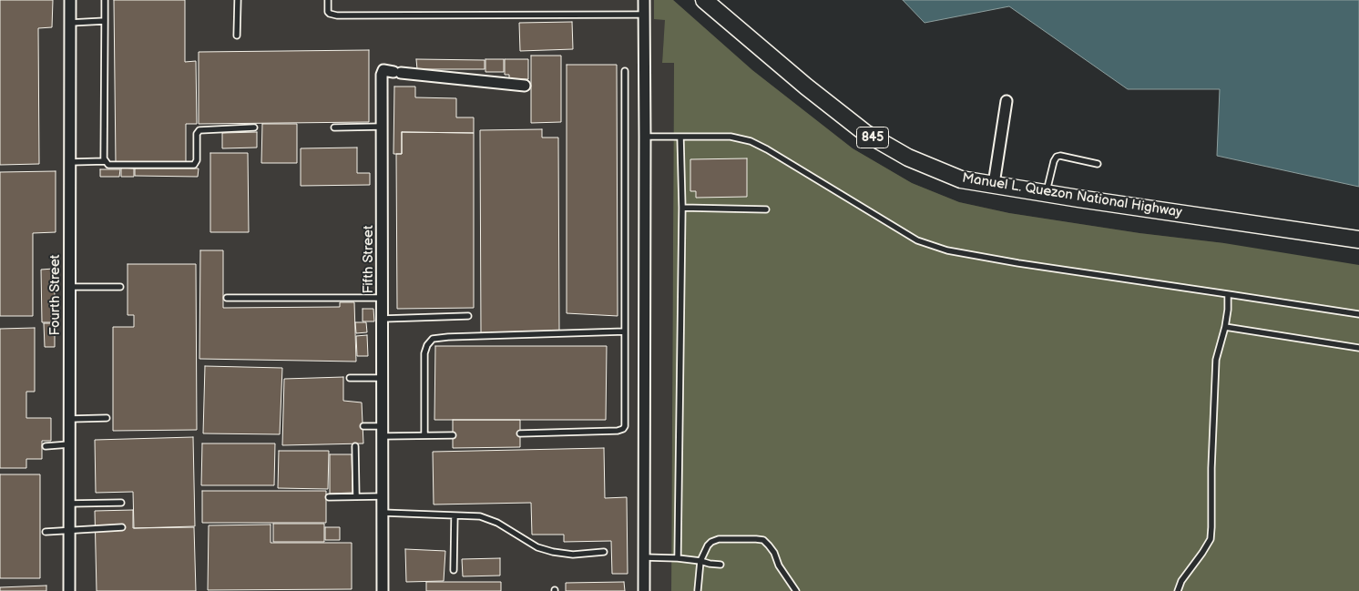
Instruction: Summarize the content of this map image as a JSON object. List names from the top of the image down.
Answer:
{
  "streets": {
    "main road": ["845", "Manuel L. Quezon National Highway"],
    "street": ["Fifth Street", "Fourth Street"]
  }
}
